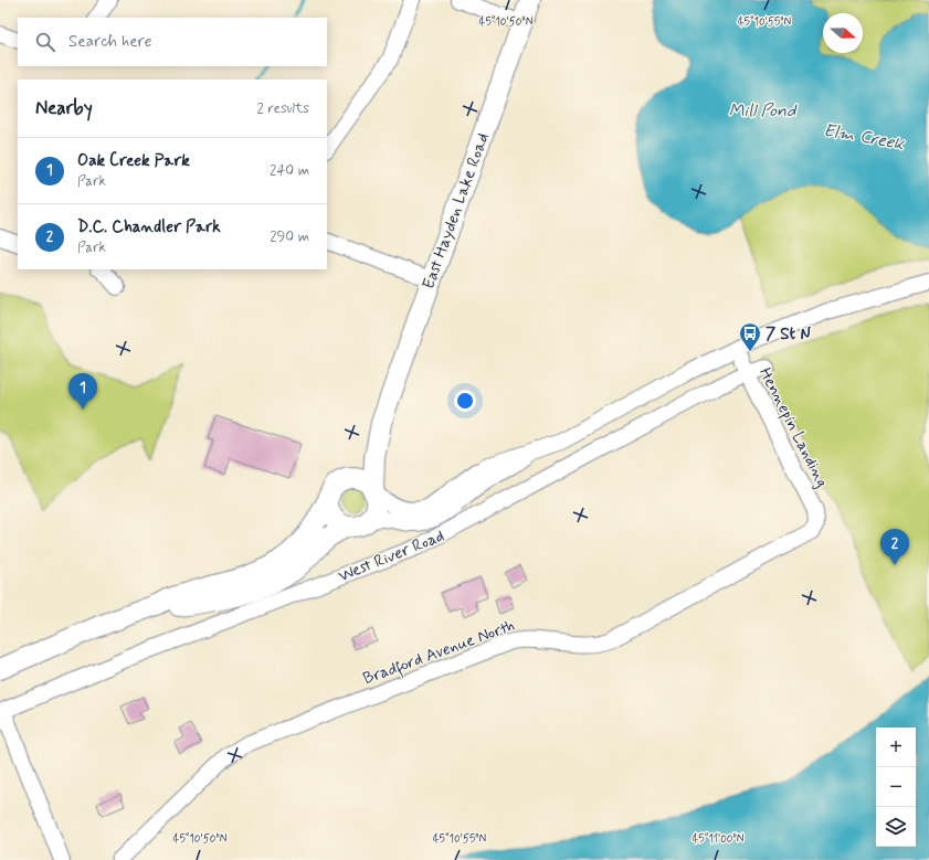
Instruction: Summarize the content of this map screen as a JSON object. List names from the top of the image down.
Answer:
{
  "streets": {
    "main road": ["East Hayden Lake Road", "West River Road"],
    "street": ["Hennepin Landing", "Bradford Avenue North"]
  },
  "crossings": [
    ["East Hayden Lake Road", "West River Road"],
    ["Hennepin Landing", "West River Road"],
    ["Hennepin Landing", "Bradford Avenue North"]
  ],
  "water": ["Mill Pond", "Elm Creek"],
  "places": {
    "bus stop": ["7 St N"]
  },
  "north": "right",
  "page": {
    "search": "Search here",
    "heading": ["Nearby", "2 results"],
    "list": [
      {
        "mark": "1",
        "name": "Oak Creek Park",
        "note": "Park",
        "value": "240 m"
      },
      {
        "mark": "2",
        "name": "D.C. Chandler Park",
        "note": "Park",
        "value": "290 m"
      }
    ],
    "pins": ["1", "2"],
    "map_buttons": ["+", "−"]
  },
  "coordinates": ["45°10'50\"N", "45°10'55\"N", "45°11'00\"N"]
}
